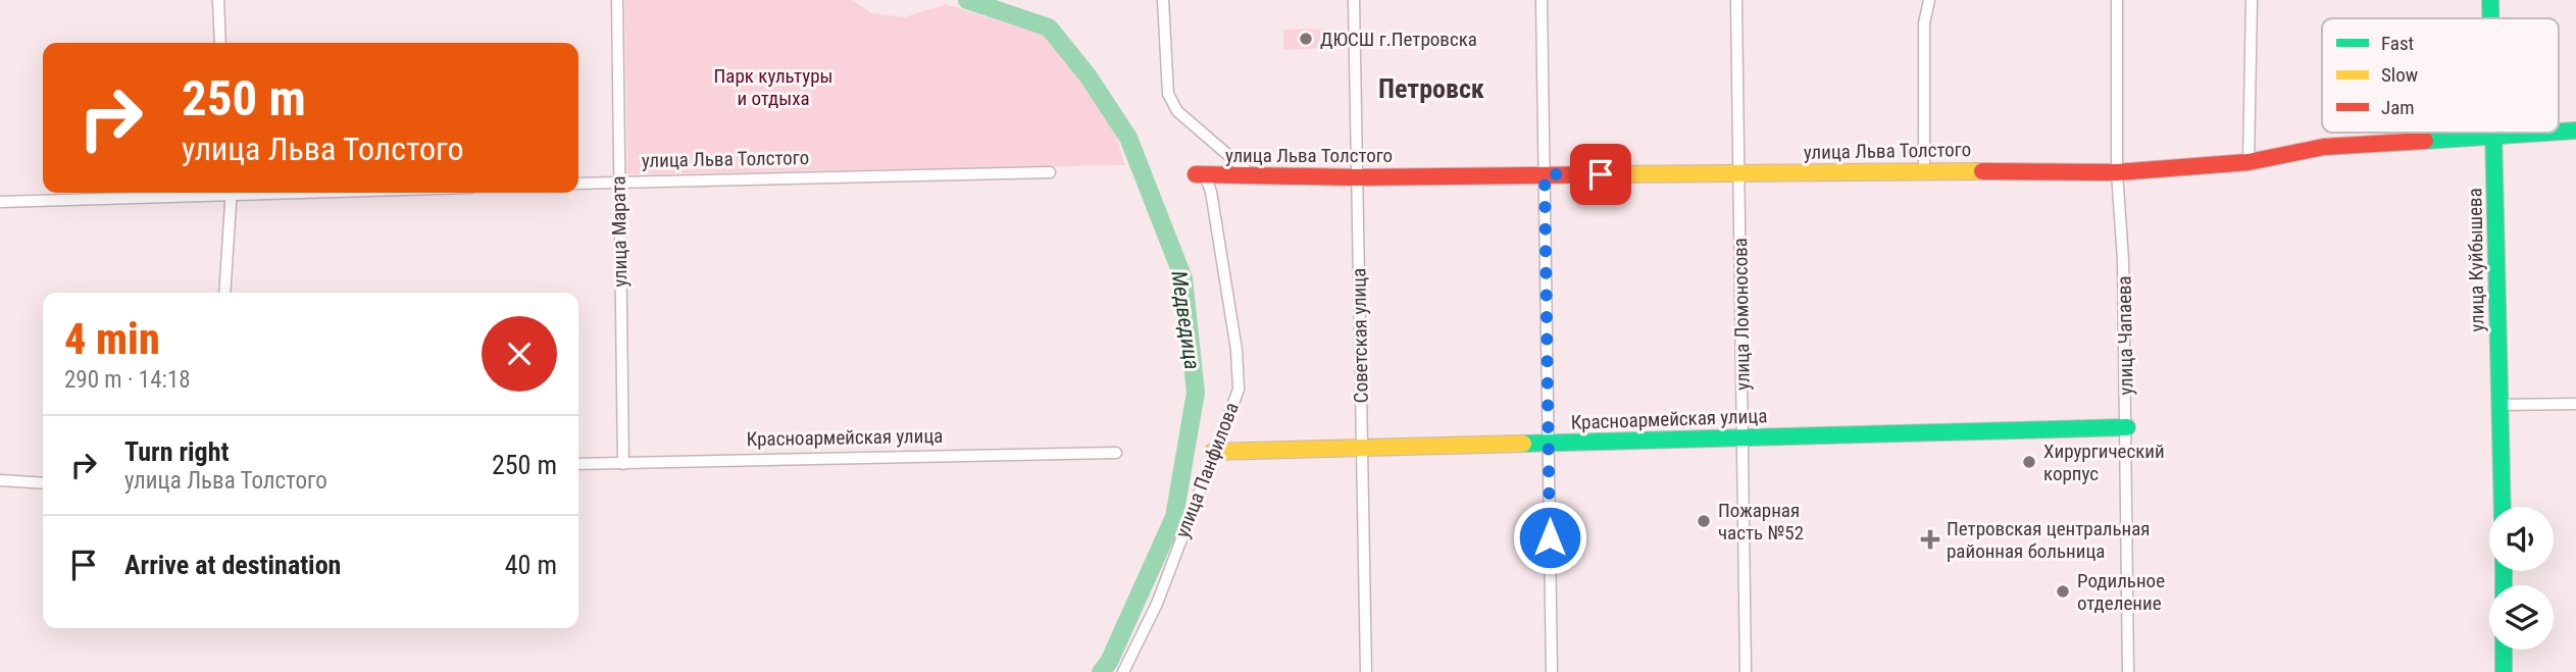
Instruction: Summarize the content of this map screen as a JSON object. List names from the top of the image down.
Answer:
{
  "streets": {
    "street": [
      "улица Льва Толстого",
      "улица Марата",
      "улица Куйбышева",
      "улица Ломоносова",
      "Советская улица",
      "улица Чапаева",
      "Красноармейская улица",
      "улица Панфилова"
    ]
  },
  "crossings": [
    ["улица Льва Толстого", "улица Марата"],
    ["улица Льва Толстого", "улица Куйбышева"],
    ["улица Льва Толстого", "улица Ломоносова"],
    ["улица Льва Толстого", "Советская улица"],
    ["улица Льва Толстого", "улица Чапаева"],
    ["улица Льва Толстого", "улица Панфилова"],
    ["улица Марата", "Красноармейская улица"],
    ["улица Ломоносова", "Красноармейская улица"],
    ["Советская улица", "Красноармейская улица"],
    ["улица Чапаева", "Красноармейская улица"],
    ["Красноармейская улица", "улица Панфилова"]
  ],
  "districts": ["Петровск"],
  "water": ["Медведица"],
  "parks": ["Парк культуры и отдыха"],
  "places": {
    "other": [
      "ДЮСШ г.Петровска",
      "Хирургический корпус",
      "Пожарная часть №52",
      "Родильное отделение"
    ],
    "health": ["Петровская центральная районная больница"]
  },
  "legend": ["Fast", "Slow", "Jam"],
  "page": {
    "turn": ["250 m", "улица Льва Толстого"],
    "heading": ["4 min", "290 m · 14:18"],
    "list": [
      {
        "name": "Turn right",
        "note": "улица Льва Толстого",
        "value": "250 m"
      },
      {
        "name": "Arrive at destination",
        "value": "40 m"
      }
    ]
  }
}
